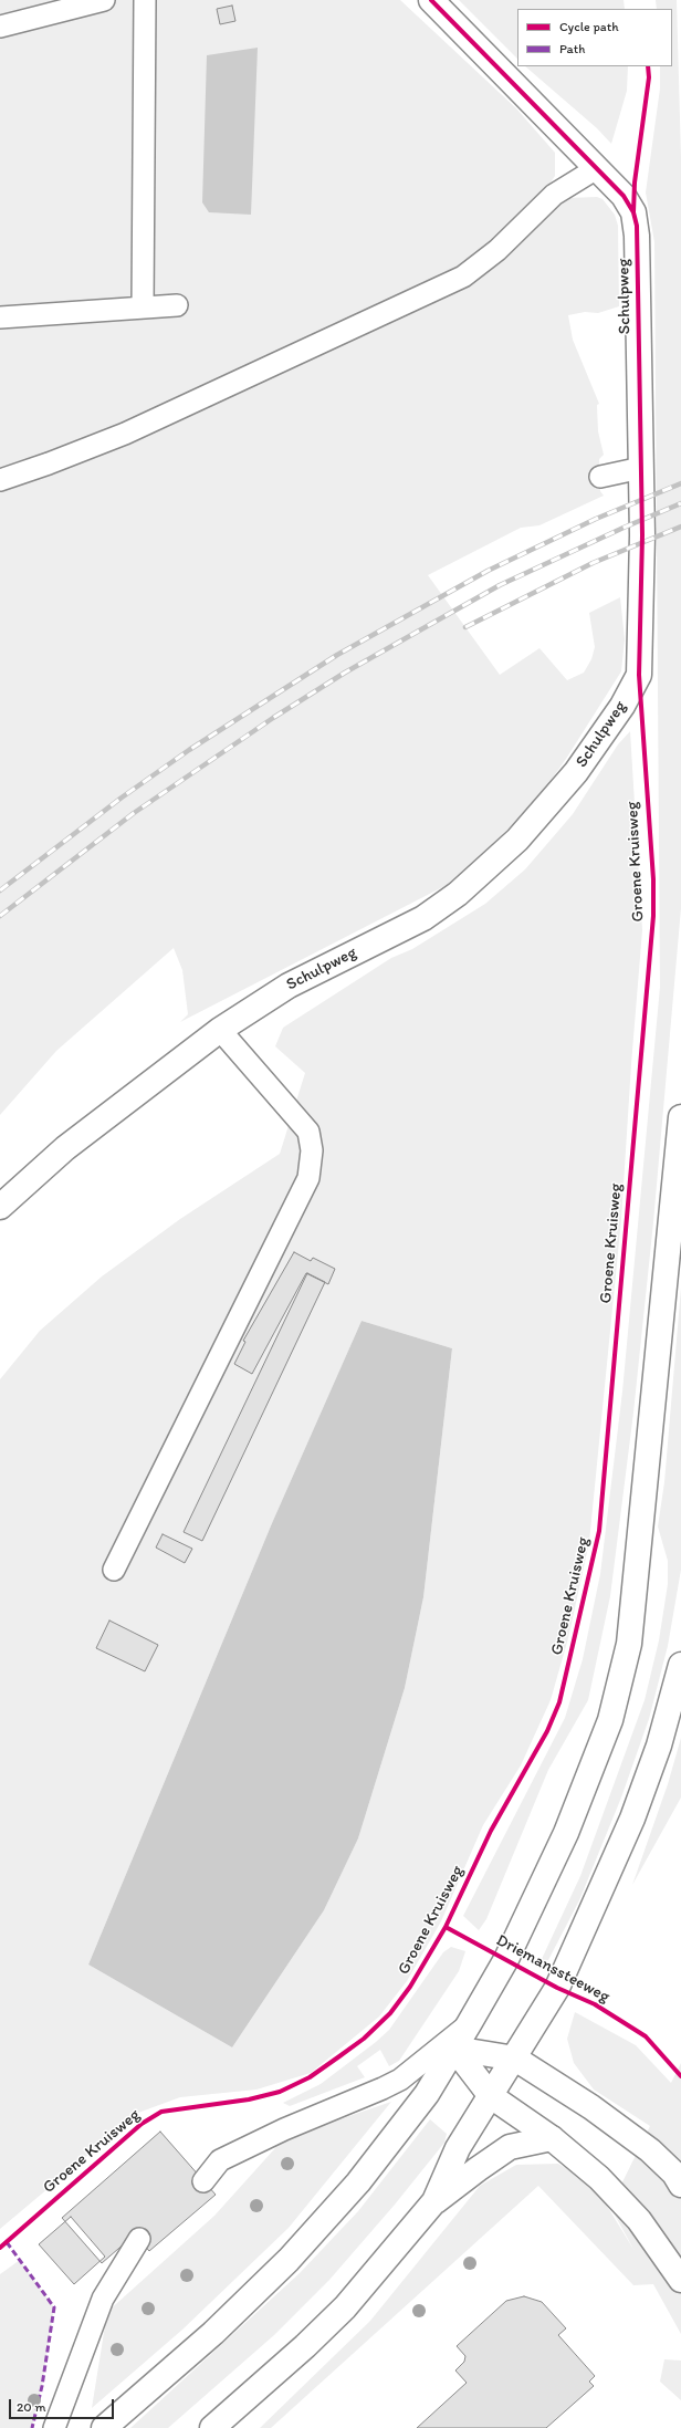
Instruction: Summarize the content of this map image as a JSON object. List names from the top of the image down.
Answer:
{
  "streets": {
    "main road": ["Schulpweg"],
    "cycle path": ["Groene Kruisweg"]
  },
  "legend": ["Cycle path", "Path"],
  "scale_bar": "20 m"
}
